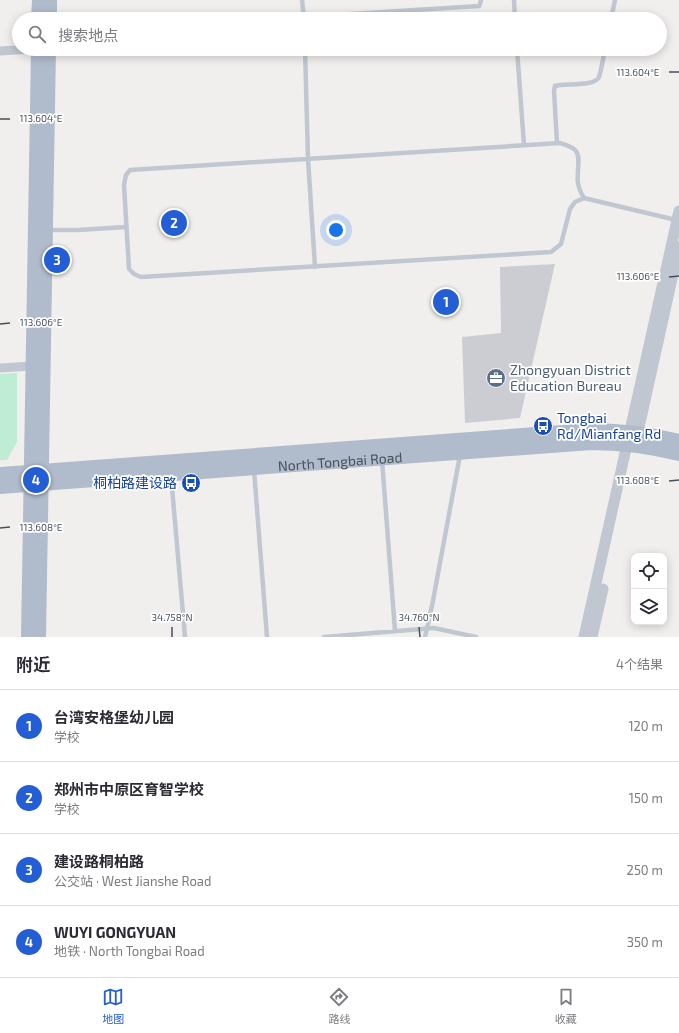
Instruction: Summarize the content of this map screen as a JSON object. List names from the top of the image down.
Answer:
{
  "streets": {
    "main road": ["North Tongbai Road"]
  },
  "places": {
    "office": ["Zhongyuan District Education Bureau"],
    "bus stop": ["Tongbai Rd/Mianfang Rd", "桐柏路建设路"]
  },
  "page": {
    "search": "搜索地点",
    "pins": [
      "2",
      "3",
      "1",
      "4"
    ],
    "heading": ["附近", "4个结果"],
    "list": [
      {
        "mark": "1",
        "name": "台湾安格堡幼儿园",
        "note": "学校",
        "value": "120 m"
      },
      {
        "mark": "2",
        "name": "郑州市中原区育智学校",
        "note": "学校",
        "value": "150 m"
      },
      {
        "mark": "3",
        "name": "建设路桐柏路",
        "note": "公交站 · West Jianshe Road",
        "value": "250 m"
      },
      {
        "mark": "4",
        "name": "WUYI GONGYUAN",
        "note": "地铁 · North Tongbai Road",
        "value": "350 m"
      }
    ],
    "nav": ["地图", "路线", "收藏"]
  },
  "coordinates": [
    "113.604°E",
    "113.606°E",
    "113.608°E",
    "34.758°N",
    "34.760°N"
  ]
}
